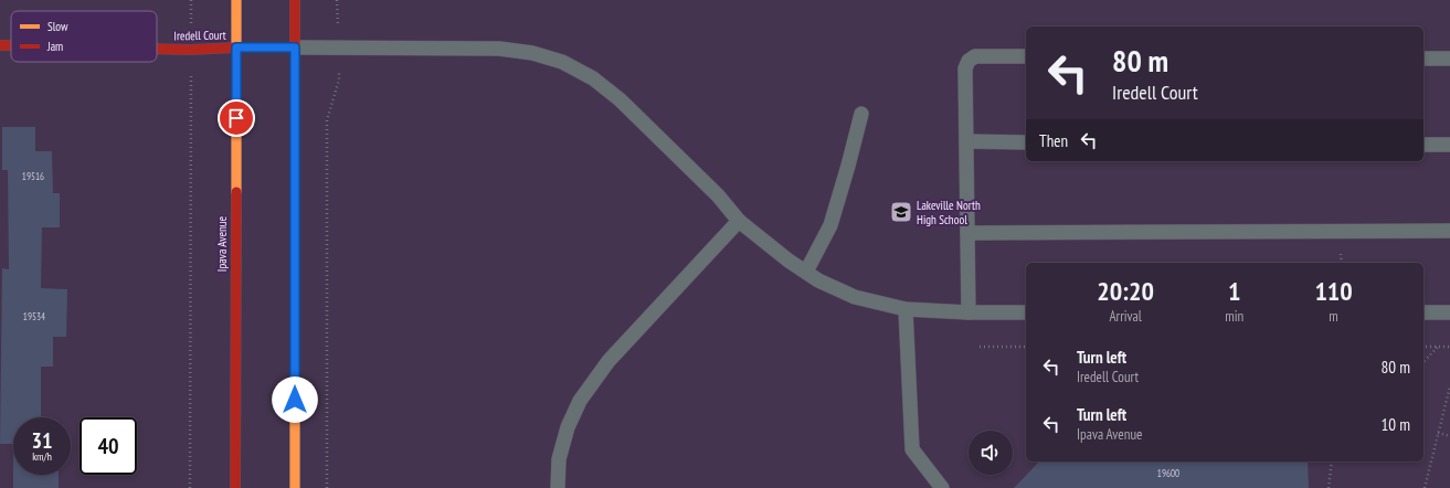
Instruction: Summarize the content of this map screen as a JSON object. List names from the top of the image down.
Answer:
{
  "streets": {
    "street": ["Iredell Court", "Ipava Avenue"]
  },
  "crossings": [
    ["Iredell Court", "Ipava Avenue"]
  ],
  "places": {
    "school or university": ["Lakeville North High School"]
  },
  "house_numbers": ["19516", "19534", "19600"],
  "legend": ["Slow", "Jam"],
  "page": {
    "turn": ["80 m", "Iredell Court"],
    "then": "Then",
    "eta": [
      "20:20",
      "Arrival",
      "1",
      "min",
      "110",
      "m"
    ],
    "list": [
      {
        "name": "Turn left",
        "note": "Iredell Court",
        "value": "80 m"
      },
      {
        "name": "Turn left",
        "note": "Ipava Avenue",
        "value": "10 m"
      }
    ],
    "speed": "31 km/h",
    "limit": "40"
  }
}
